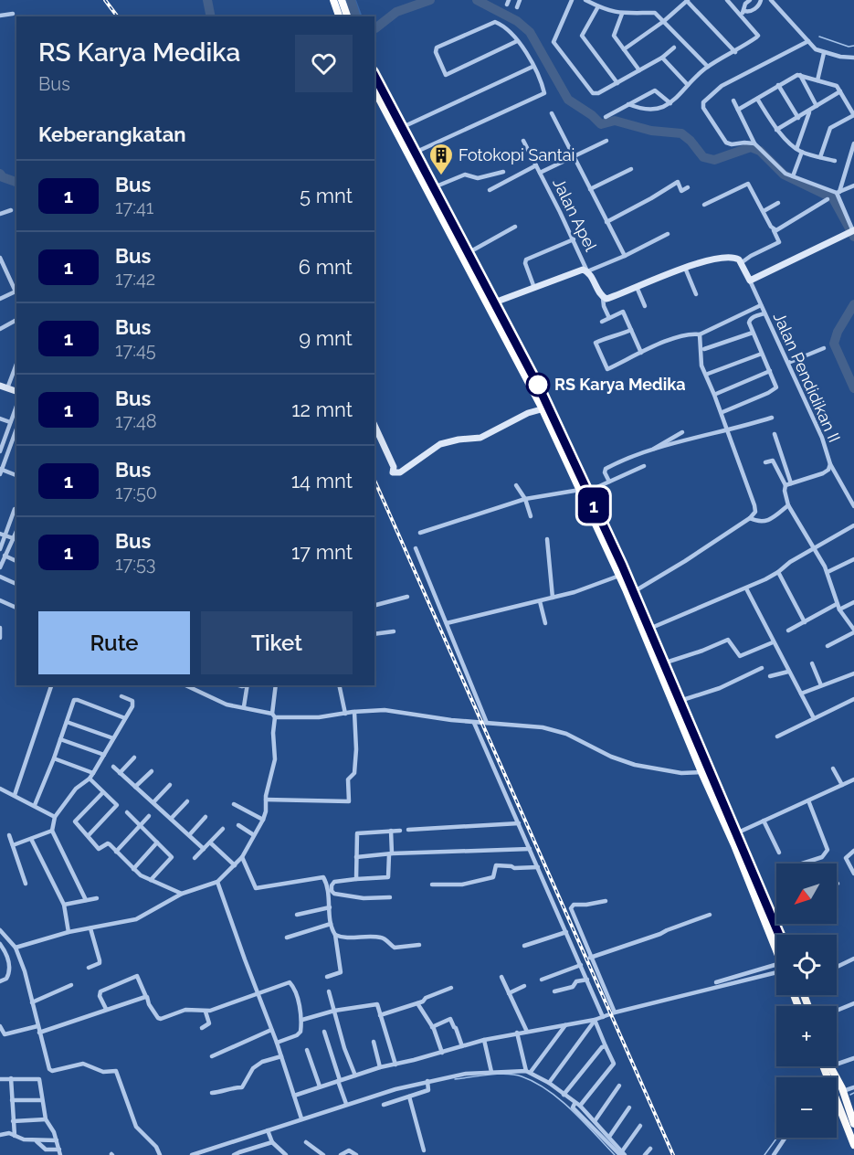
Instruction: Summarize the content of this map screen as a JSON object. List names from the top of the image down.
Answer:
{
  "streets": {
    "street": ["Jalan Apel", "Jalan Pendidikan II"]
  },
  "places": {
    "building": ["Fotokopi Santai"],
    "other": ["RS Karya Medika"]
  },
  "lines": ["bus line 1"],
  "north": "bottom left",
  "page": {
    "on_map": "1",
    "heading": [
      ["RS Karya Medika", "Bus"],
      "Keberangkatan"
    ],
    "list": [
      {
        "mark": "1",
        "name": "Bus",
        "note": "17:41",
        "value": "5 mnt"
      },
      {
        "mark": "1",
        "name": "Bus",
        "note": "17:42",
        "value": "6 mnt"
      },
      {
        "mark": "1",
        "name": "Bus",
        "note": "17:45",
        "value": "9 mnt"
      },
      {
        "mark": "1",
        "name": "Bus",
        "note": "17:48",
        "value": "12 mnt"
      },
      {
        "mark": "1",
        "name": "Bus",
        "note": "17:50",
        "value": "14 mnt"
      },
      {
        "mark": "1",
        "name": "Bus",
        "note": "17:53",
        "value": "17 mnt"
      }
    ],
    "buttons": ["Rute", "Tiket"],
    "map_buttons": ["+", "−"]
  }
}
